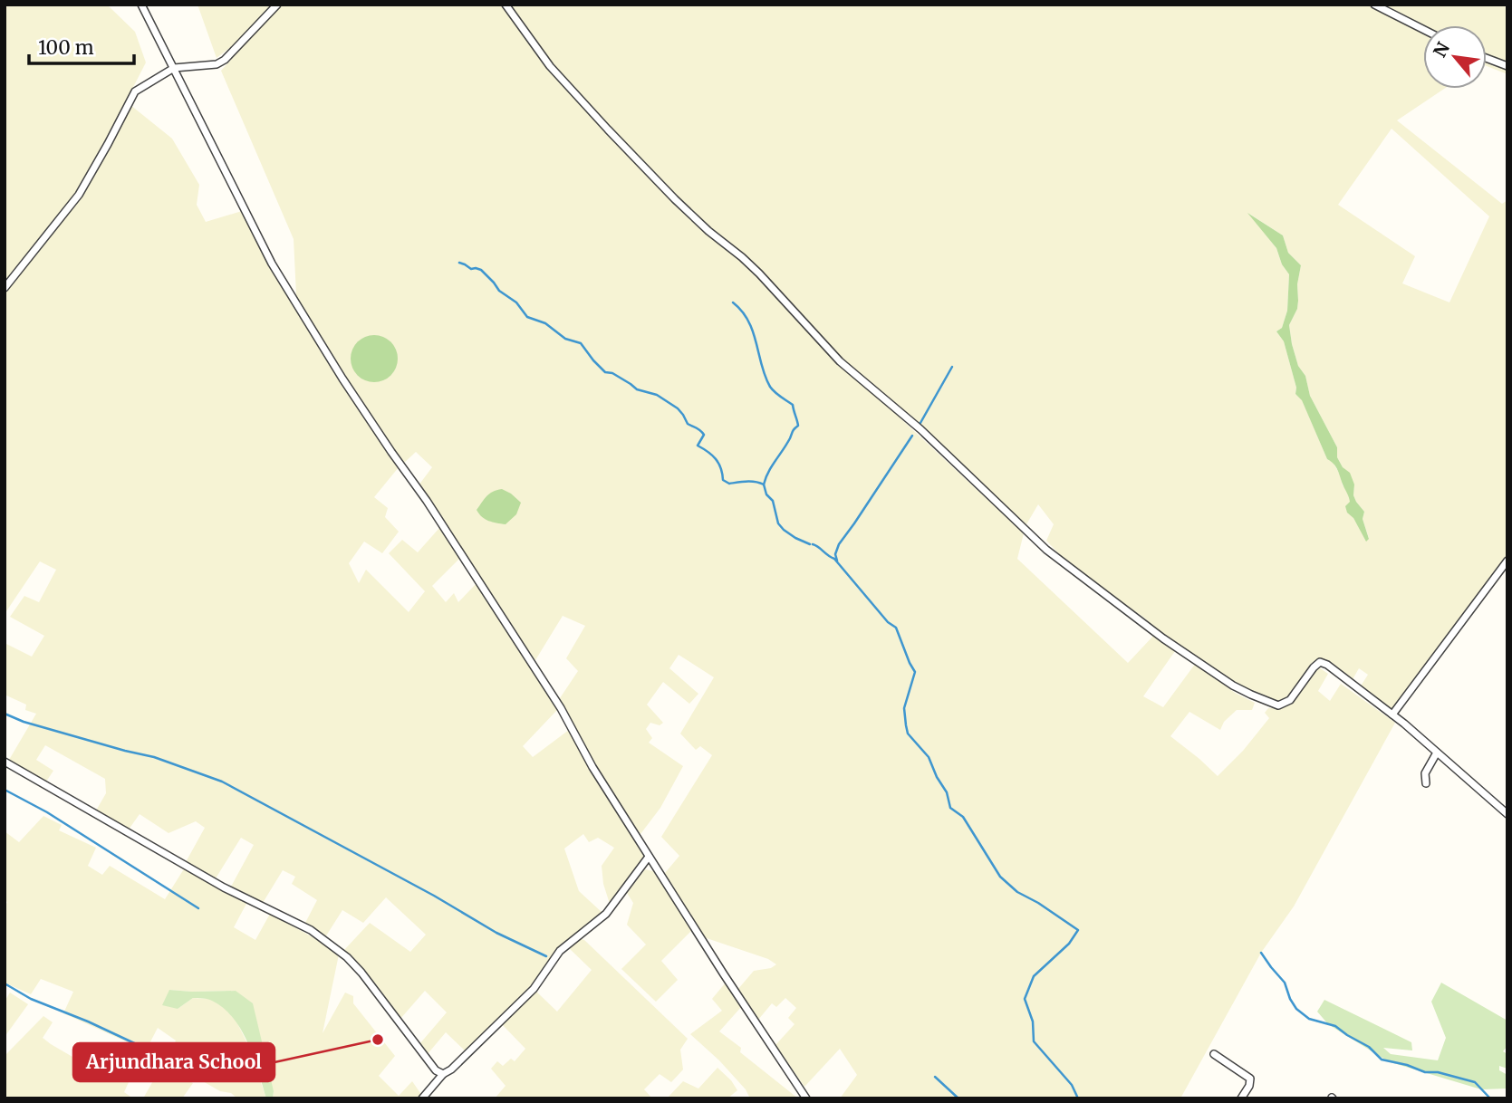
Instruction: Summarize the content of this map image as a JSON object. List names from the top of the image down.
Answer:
{
  "places": ["Arjundhara School"],
  "scale_bar": "100 m",
  "north": "top left"
}
